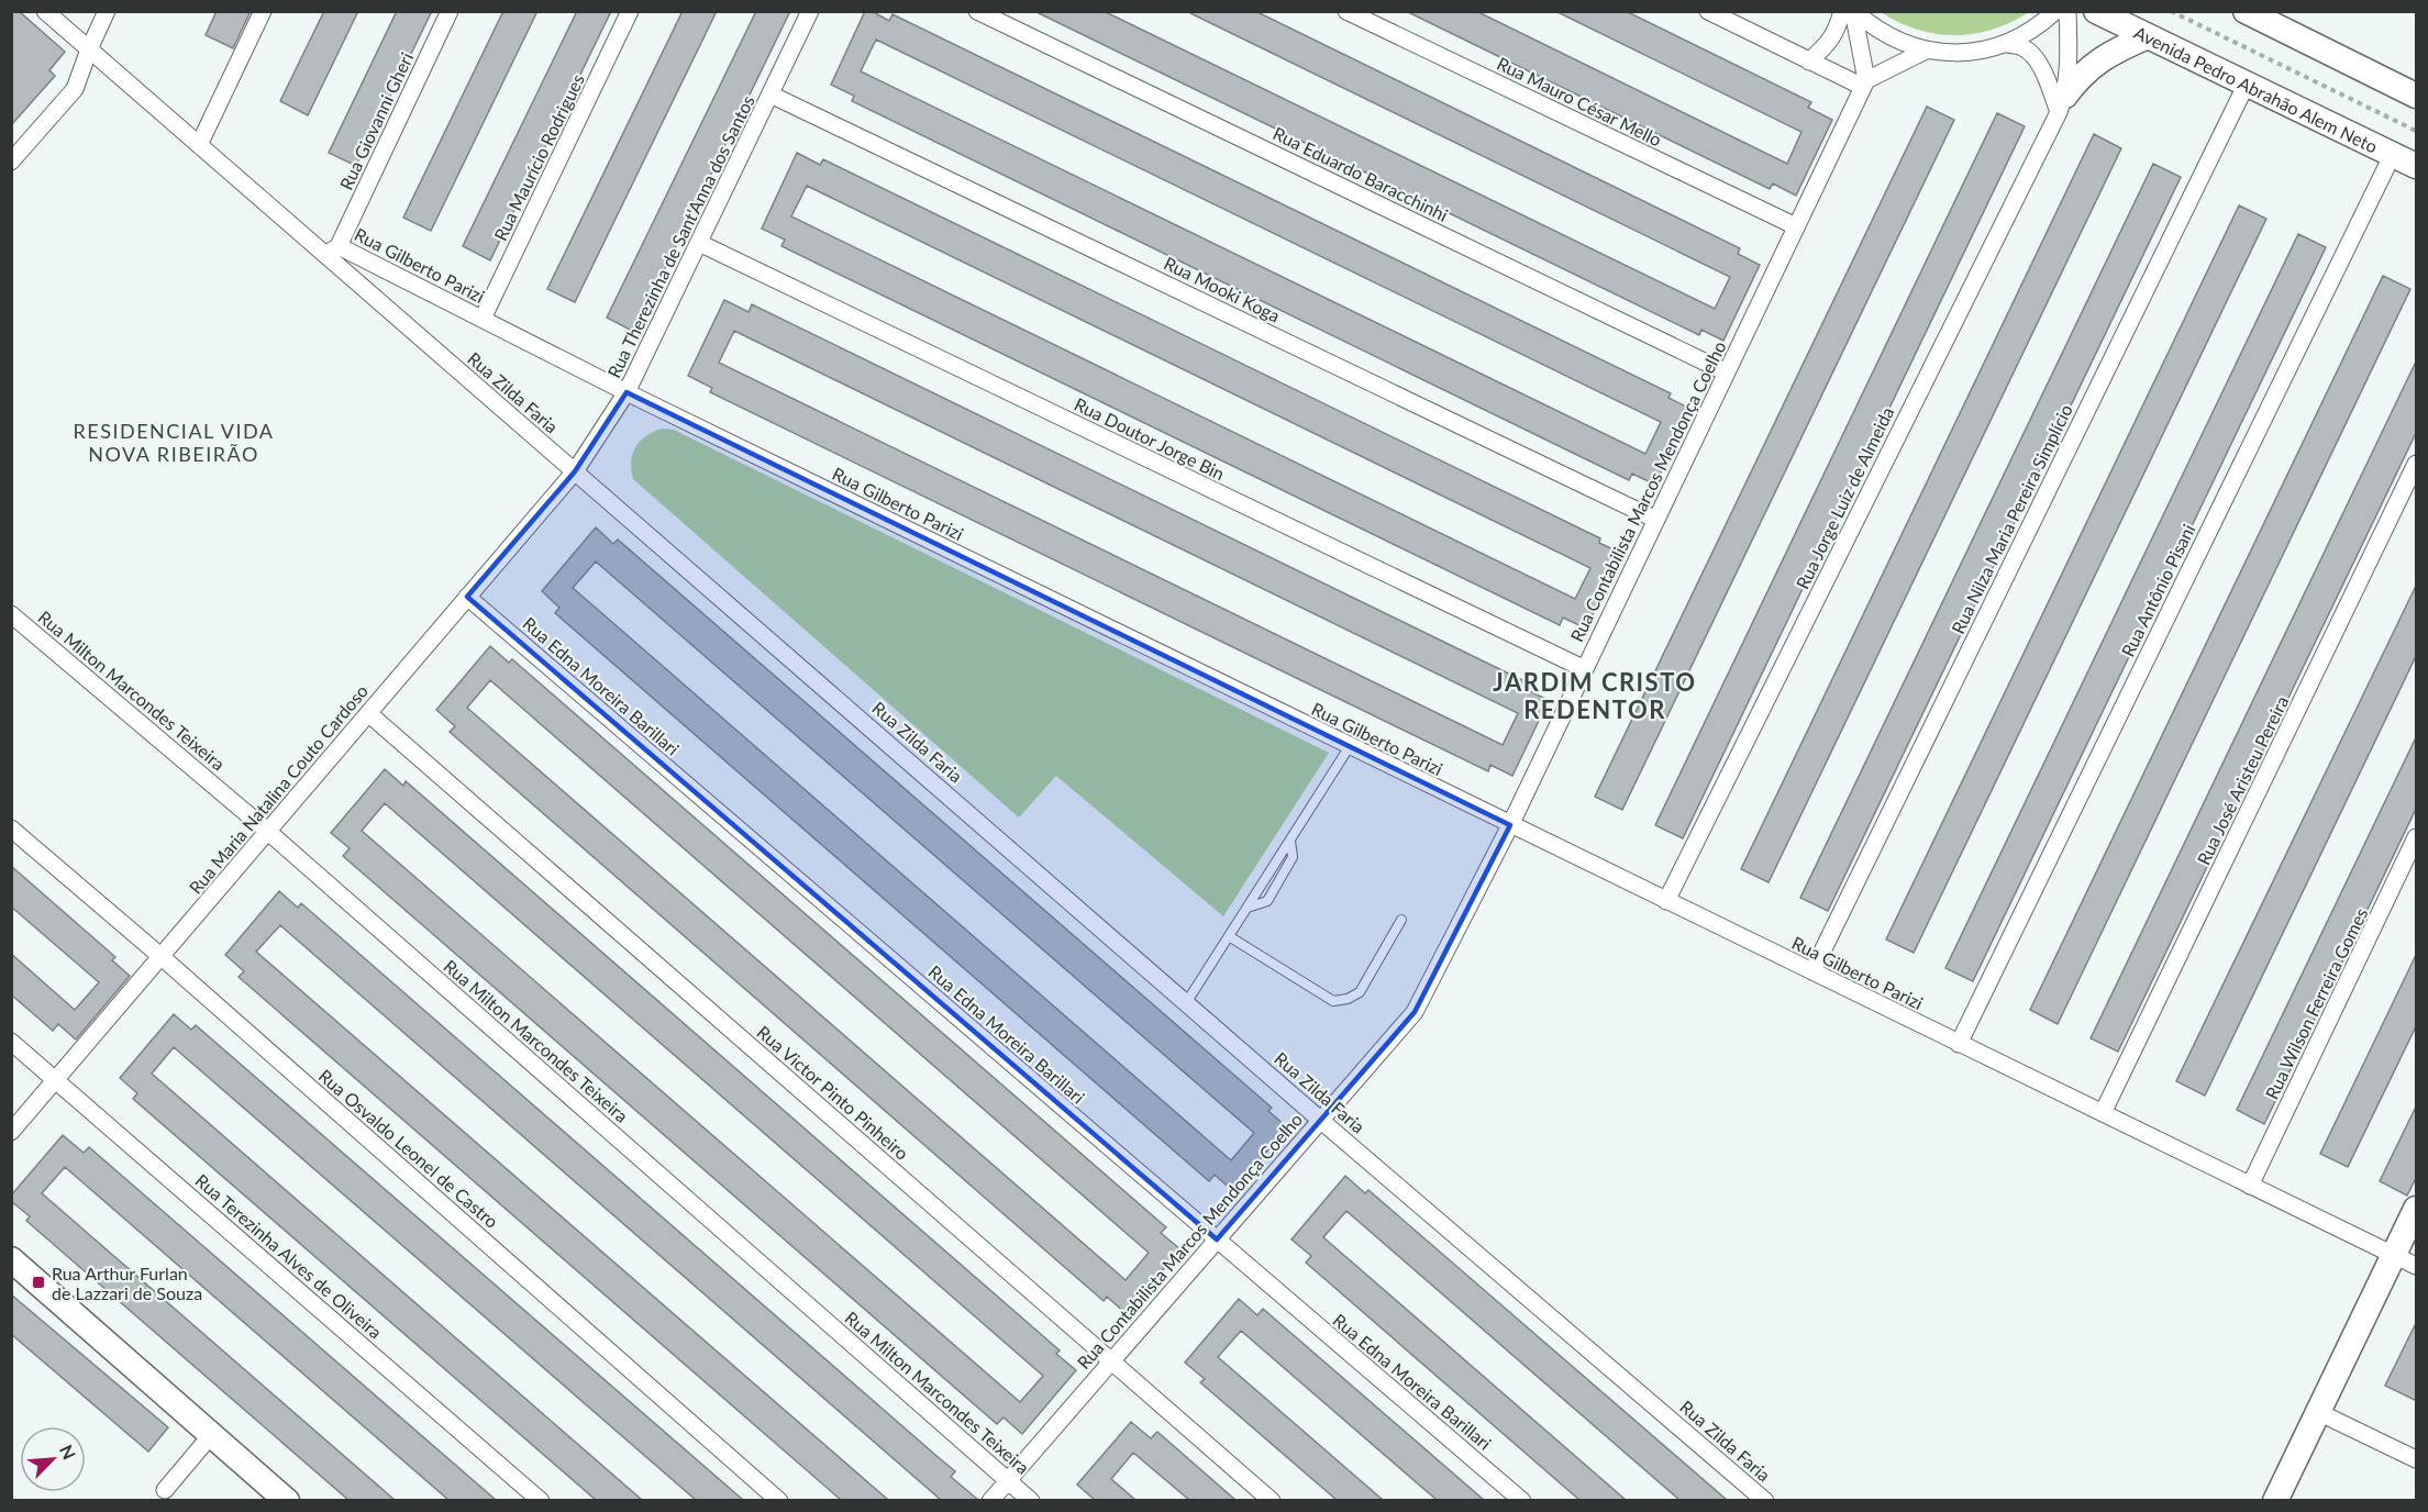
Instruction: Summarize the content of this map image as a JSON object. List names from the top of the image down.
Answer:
{
  "streets": {
    "street": [
      "Avenida Pedro Abrahão Alem Neto",
      "Rua Mauro César Mello",
      "Rua Giovanni Gheri",
      "Rua Maurício Rodrigues",
      "Rua Eduardo Baracchinhi",
      "Rua Therezinha de Sant'Anna dos Santos",
      "Rua Gilberto Parizi",
      "Rua Mooki Koga",
      "Rua Zilda Faria",
      "Rua Doutor Jorge Bin",
      "Rua Contabilista Marcos Mendonça Coelho",
      "Rua Jorge Luiz de Almeida",
      "Rua Nilza Maria Pereira Simplício",
      "Rua Antônio Pisani",
      "Rua Edna Moreira Barillari",
      "Rua Milton Marcondes Teixeira",
      "Rua José Aristeu Pereira",
      "Rua Maria Natalina Couto Cardoso",
      "Rua Wilson Ferreira Gomes",
      "Rua Victor Pinto Pinheiro",
      "Rua Osvaldo Leonel de Castro",
      "Rua Terezinha Alves de Oliveira"
    ]
  },
  "crossings": [
    ["Avenida Pedro Abrahão Alem Neto", "Rua Nilza Maria Pereira Simplício"],
    ["Avenida Pedro Abrahão Alem Neto", "Rua Antônio Pisani"],
    ["Rua Mauro César Mello", "Rua Contabilista Marcos Mendonça Coelho"],
    ["Rua Giovanni Gheri", "Rua Gilberto Parizi"],
    ["Rua Giovanni Gheri", "Rua Zilda Faria"],
    ["Rua Maurício Rodrigues", "Rua Gilberto Parizi"],
    ["Rua Eduardo Baracchinhi", "Rua Contabilista Marcos Mendonça Coelho"],
    ["Rua Therezinha de Sant'Anna dos Santos", "Rua Gilberto Parizi"],
    ["Rua Therezinha de Sant'Anna dos Santos", "Rua Mooki Koga"],
    ["Rua Therezinha de Sant'Anna dos Santos", "Rua Zilda Faria"],
    ["Rua Therezinha de Sant'Anna dos Santos", "Rua Doutor Jorge Bin"],
    ["Rua Therezinha de Sant'Anna dos Santos", "Rua Maria Natalina Couto Cardoso"],
    ["Rua Gilberto Parizi", "Rua Zilda Faria"],
    ["Rua Gilberto Parizi", "Rua Contabilista Marcos Mendonça Coelho"],
    ["Rua Gilberto Parizi", "Rua Jorge Luiz de Almeida"],
    ["Rua Gilberto Parizi", "Rua Nilza Maria Pereira Simplício"],
    ["Rua Gilberto Parizi", "Rua Antônio Pisani"],
    ["Rua Gilberto Parizi", "Rua José Aristeu Pereira"],
    ["Rua Gilberto Parizi", "Rua Wilson Ferreira Gomes"],
    ["Rua Mooki Koga", "Rua Contabilista Marcos Mendonça Coelho"],
    ["Rua Zilda Faria", "Rua Contabilista Marcos Mendonça Coelho"],
    ["Rua Zilda Faria", "Rua Maria Natalina Couto Cardoso"],
    ["Rua Doutor Jorge Bin", "Rua Contabilista Marcos Mendonça Coelho"],
    ["Rua Contabilista Marcos Mendonça Coelho", "Rua Edna Moreira Barillari"],
    ["Rua Contabilista Marcos Mendonça Coelho", "Rua Milton Marcondes Teixeira"],
    ["Rua Contabilista Marcos Mendonça Coelho", "Rua Victor Pinto Pinheiro"],
    ["Rua Edna Moreira Barillari", "Rua Maria Natalina Couto Cardoso"],
    ["Rua Milton Marcondes Teixeira", "Rua Maria Natalina Couto Cardoso"],
    ["Rua Maria Natalina Couto Cardoso", "Rua Victor Pinto Pinheiro"],
    ["Rua Maria Natalina Couto Cardoso", "Rua Osvaldo Leonel de Castro"],
    ["Rua Maria Natalina Couto Cardoso", "Rua Terezinha Alves de Oliveira"]
  ],
  "districts": ["RESIDENCIAL VIDA NOVA RIBEIRÃO", "JARDIM CRISTO REDENTOR"],
  "places": {
    "transit": ["Rua Arthur Furlan de Lazzari de Souza"]
  },
  "north": "top right"
}
